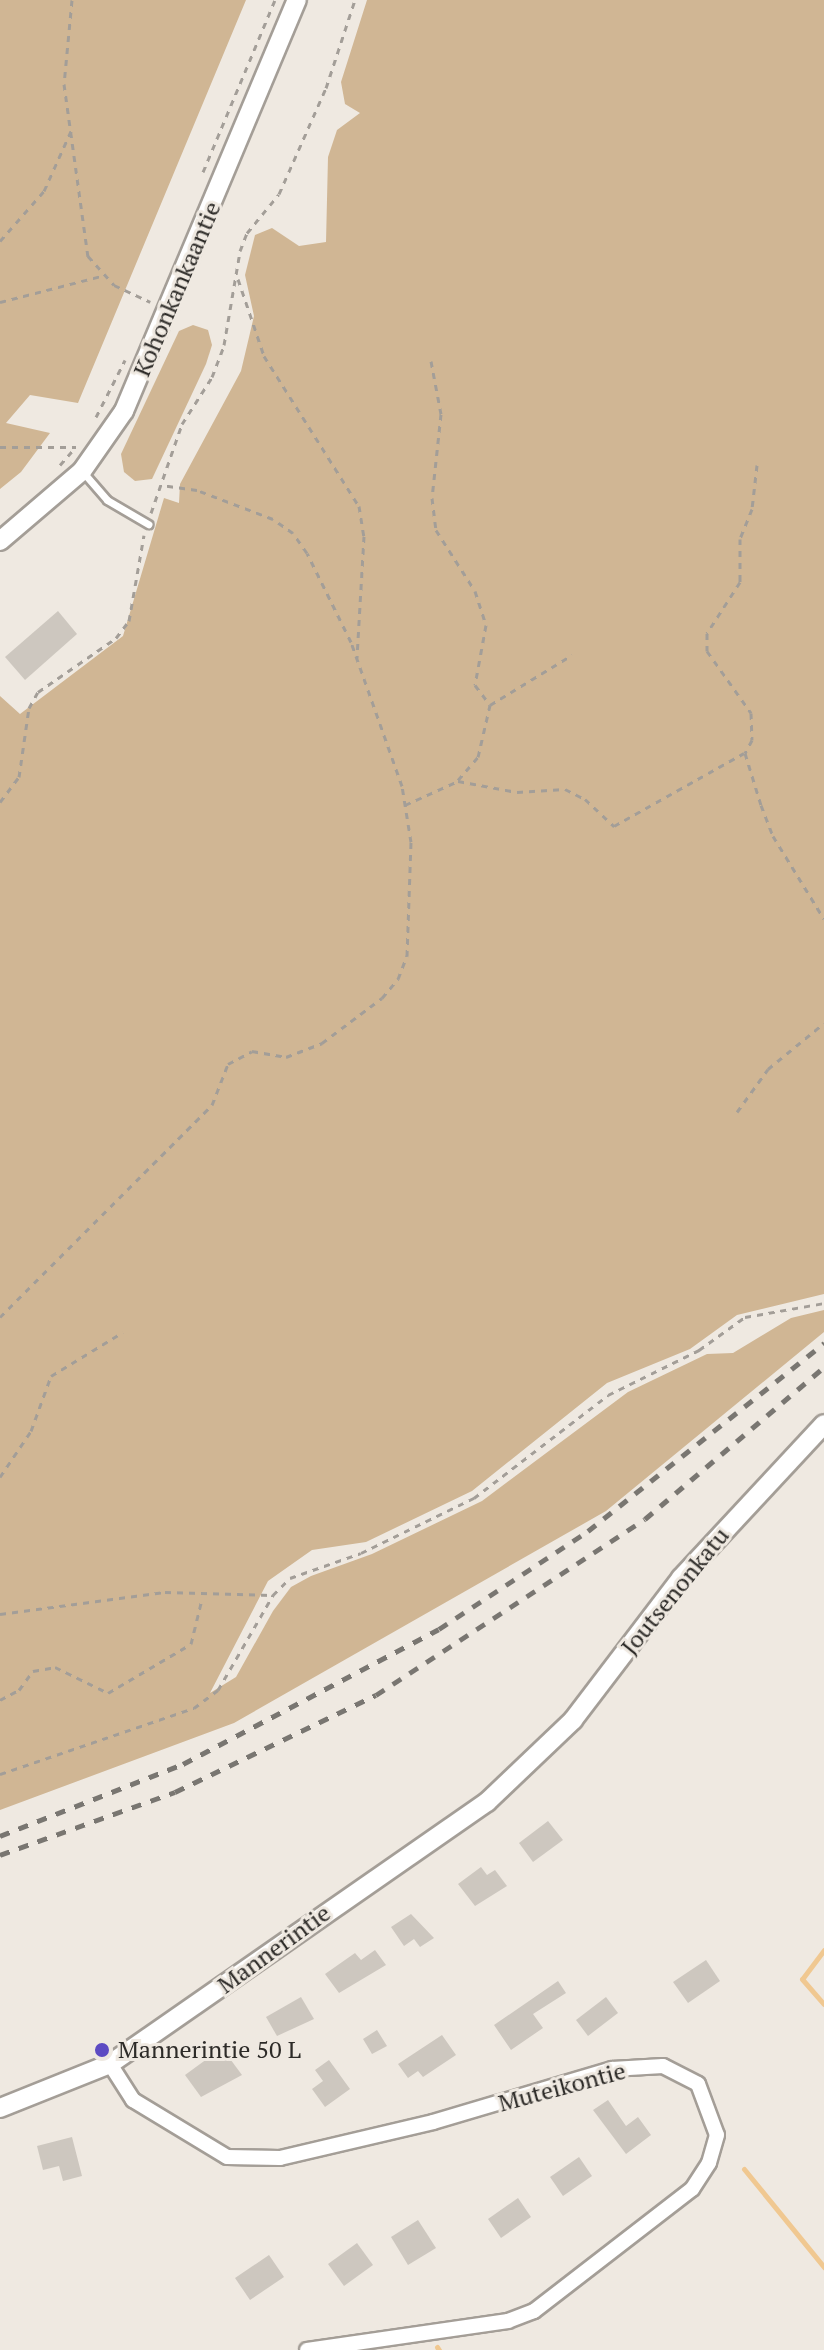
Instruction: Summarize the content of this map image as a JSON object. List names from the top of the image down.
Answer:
{
  "streets": {
    "street": [
      "Kohonkankaantie",
      "Joutsenonkatu",
      "Mannerintie",
      "Muteikontie"
    ]
  },
  "crossings": [
    ["Joutsenonkatu", "Mannerintie"],
    ["Mannerintie", "Muteikontie"]
  ],
  "places": ["Mannerintie 50 L"]
}
